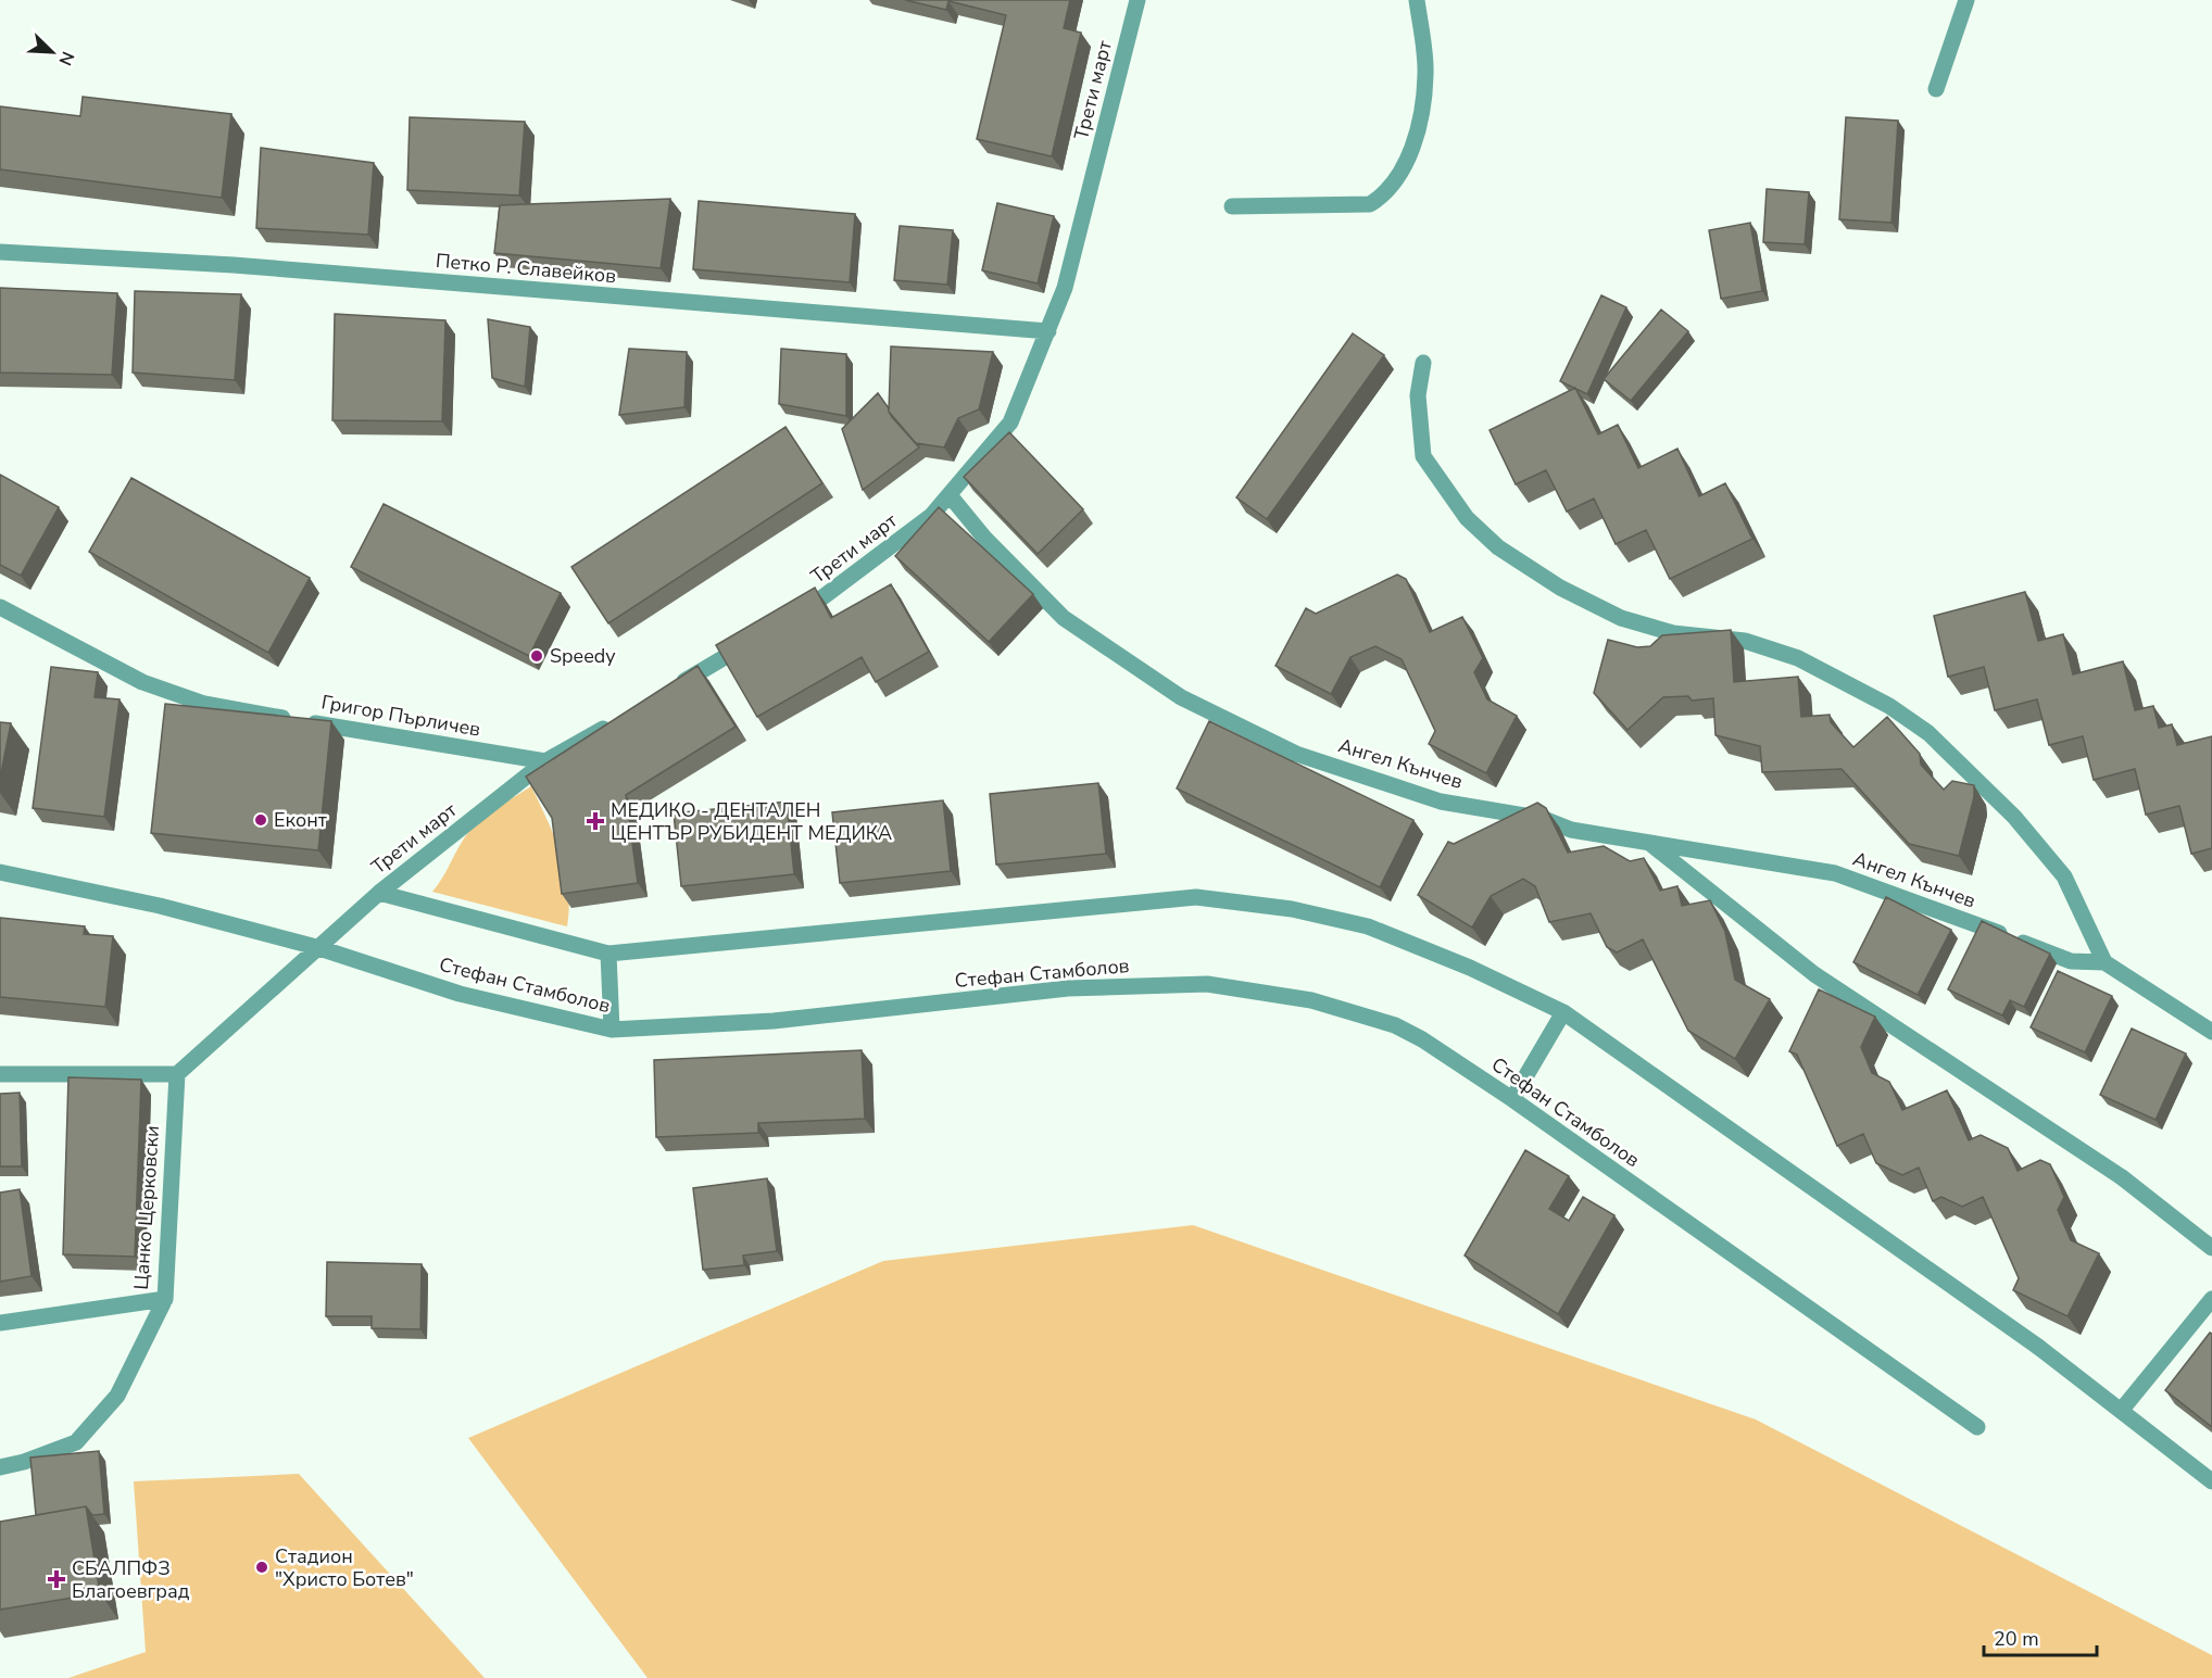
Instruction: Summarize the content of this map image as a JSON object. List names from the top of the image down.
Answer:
{
  "streets": {
    "street": [
      "Трети март",
      "Петко Р. Славейков",
      "Григор Пърличев",
      "Ангел Кънчев",
      "Стефан Стамболов",
      "Цанко Церковски"
    ]
  },
  "crossings": [
    ["Трети март", "Петко Р. Славейков"],
    ["Трети март", "Григор Пърличев"],
    ["Трети март", "Ангел Кънчев"],
    ["Трети март", "Стефан Стамболов"],
    ["Трети март", "Цанко Церковски"]
  ],
  "places": {
    "other": ["Speedy", "Еконт", "Стадион \"Христо Ботев\""],
    "health": ["МЕДИКО - ДЕНТАЛЕН ЦЕНТЪР РУБИДЕНТ МЕДИКА", "СБАЛПФЗ Благоевград"]
  },
  "scale_bar": "20 m",
  "north": "bottom right"
}
